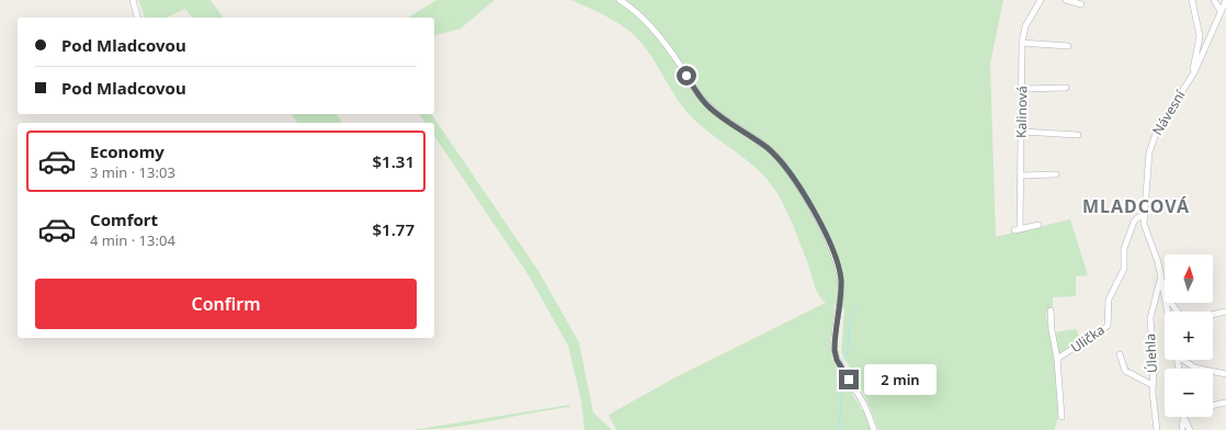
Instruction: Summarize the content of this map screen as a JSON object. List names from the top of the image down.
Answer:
{
  "streets": {
    "street": [
      "Kalinová",
      "Návesní",
      "Ulička",
      "Úlehla"
    ]
  },
  "crossings": [
    ["Návesní", "Ulička"],
    ["Návesní", "Úlehla"]
  ],
  "districts": ["MLADCOVÁ"],
  "north": "top",
  "page": {
    "banner": ["Pod Mladcovou", "Pod Mladcovou"],
    "list": [
      {
        "name": "Economy",
        "note": "3 min · 13:03",
        "value": "$1.31"
      },
      {
        "name": "Comfort",
        "note": "4 min · 13:04",
        "value": "$1.77"
      }
    ],
    "map_buttons": ["+", "−"],
    "buttons": "Confirm",
    "bubble": "2 min"
  }
}
